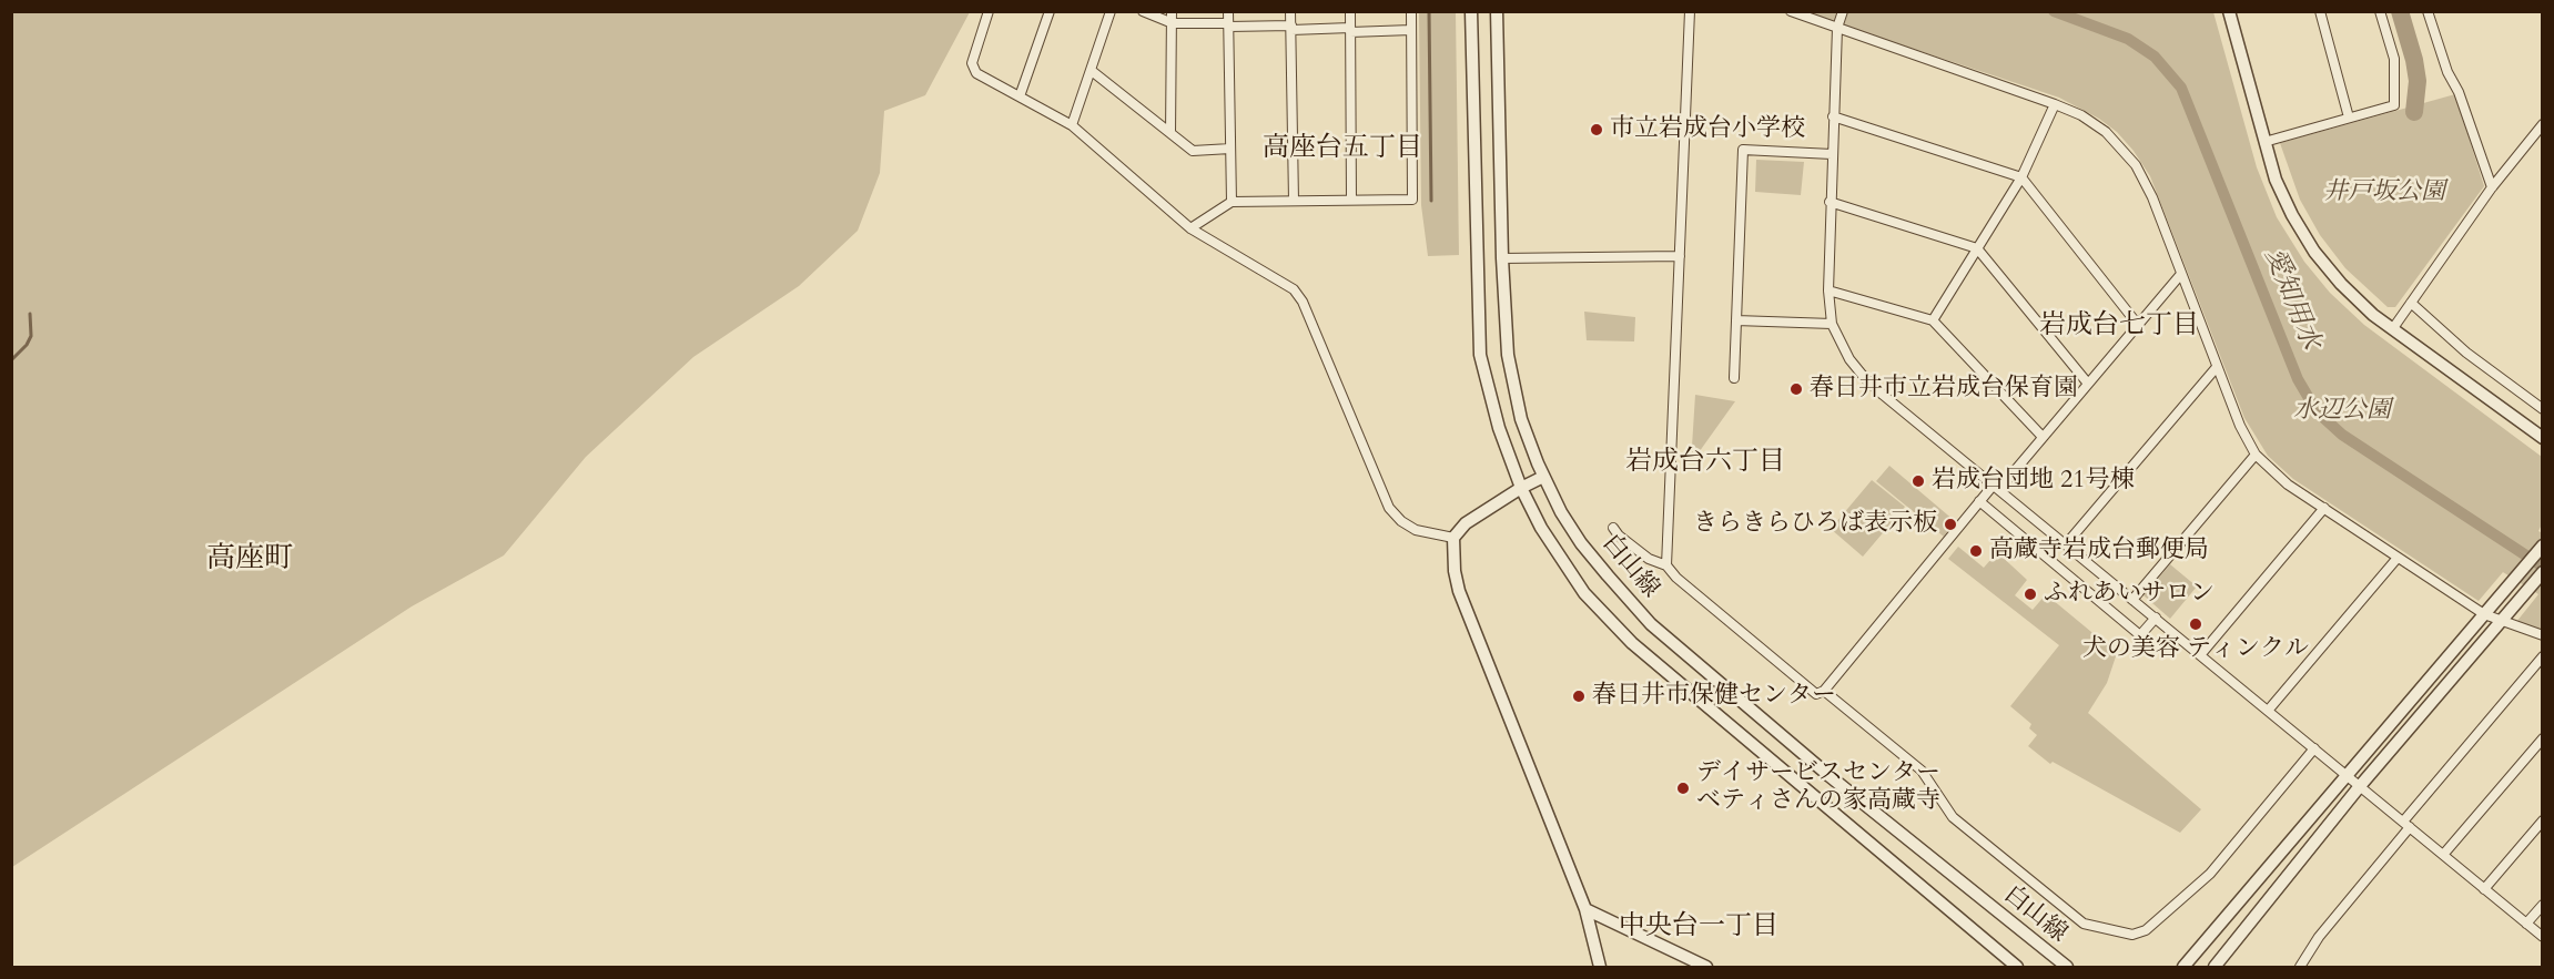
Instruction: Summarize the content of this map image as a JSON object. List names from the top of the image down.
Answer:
{
  "streets": {
    "street": ["白山線"]
  },
  "districts": [
    "高座台五丁目",
    "岩成台七丁目",
    "岩成台六丁目",
    "高座町",
    "中央台一丁目"
  ],
  "water": ["愛知用水"],
  "parks": ["井戸坂公園", "水辺公園"],
  "places": [
    "市立岩成台小学校",
    "春日井市立岩成台保育園",
    "岩成台団地 21号棟",
    "きらきらひろば表示板",
    "高蔵寺岩成台郵便局",
    "ふれあいサロン",
    "犬の美容 ティンクル",
    "春日井市保健センター",
    "デイサービスセンター ベティさんの家高蔵寺"
  ]
}
